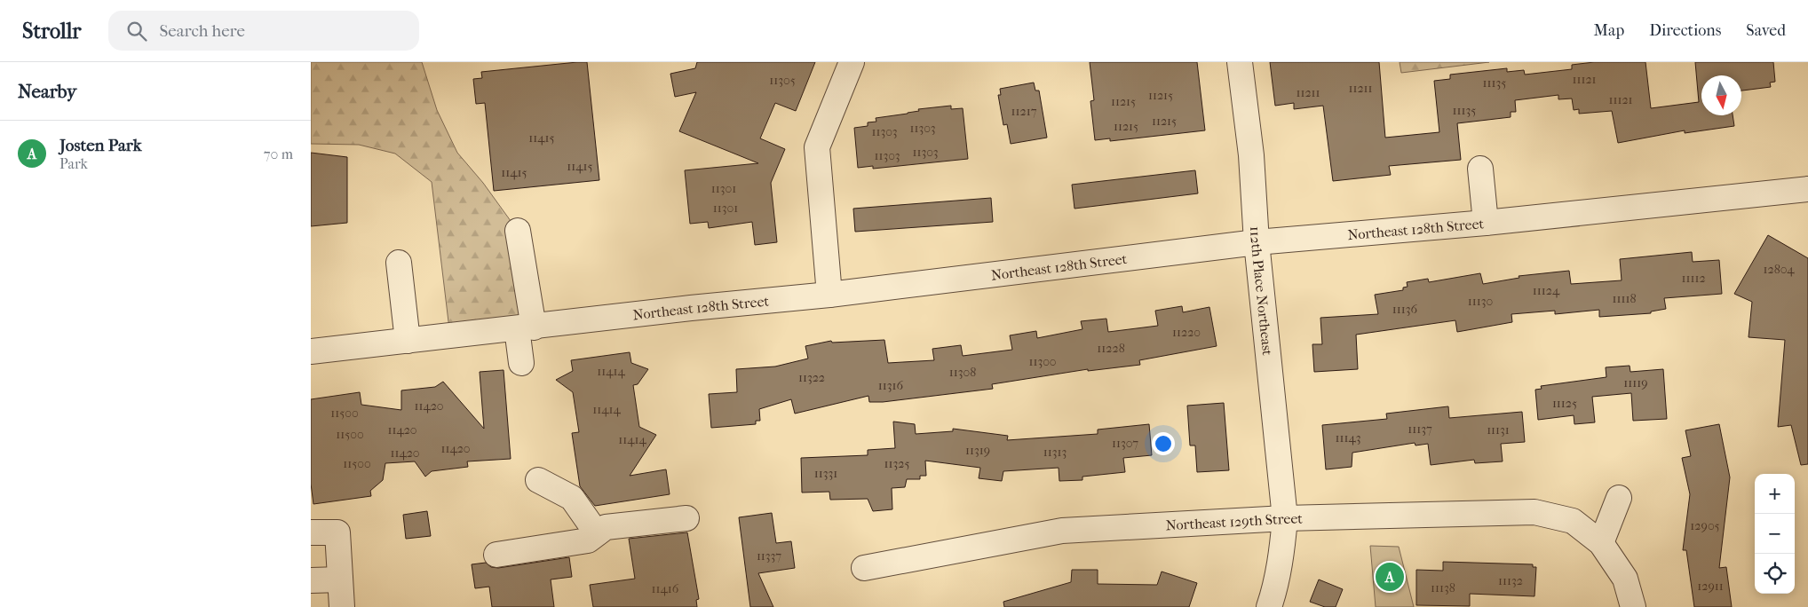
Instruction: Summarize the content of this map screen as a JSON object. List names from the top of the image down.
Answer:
{
  "streets": {
    "street": ["Northeast 128th Street", "112th Place Northeast", "Northeast 129th Street"]
  },
  "crossings": [
    ["Northeast 128th Street", "112th Place Northeast"],
    ["112th Place Northeast", "Northeast 129th Street"]
  ],
  "house_numbers": [
    "11121",
    "11305",
    "11135",
    "11211",
    "11211",
    "11215",
    "11121",
    "11215",
    "11135",
    "11217",
    "11215",
    "11215",
    "11303",
    "11303",
    "11415",
    "11303",
    "11303",
    "11415",
    "11415",
    "11301",
    "11301",
    "12804",
    "11112",
    "11124",
    "11118",
    "11130",
    "11136",
    "11220",
    "11228",
    "11300",
    "11414",
    "11308",
    "11322",
    "11119",
    "11316",
    "11125",
    "11420",
    "11414",
    "11500",
    "11137",
    "11420",
    "11131",
    "11500",
    "11143",
    "11414",
    "11307",
    "11420",
    "11319",
    "11313",
    "11420",
    "11500",
    "11325",
    "11331",
    "12905",
    "11337",
    "11132",
    "12911",
    "11138",
    "11416"
  ],
  "north": "bottom",
  "page": {
    "header": "Strollr",
    "search": "Search here",
    "nav": ["Map", "Directions", "Saved"],
    "heading": "Nearby",
    "list": [
      {
        "mark": "A",
        "name": "Josten Park",
        "note": "Park",
        "value": "70 m"
      }
    ],
    "map_buttons": ["+", "−"],
    "pins": "A"
  }
}
